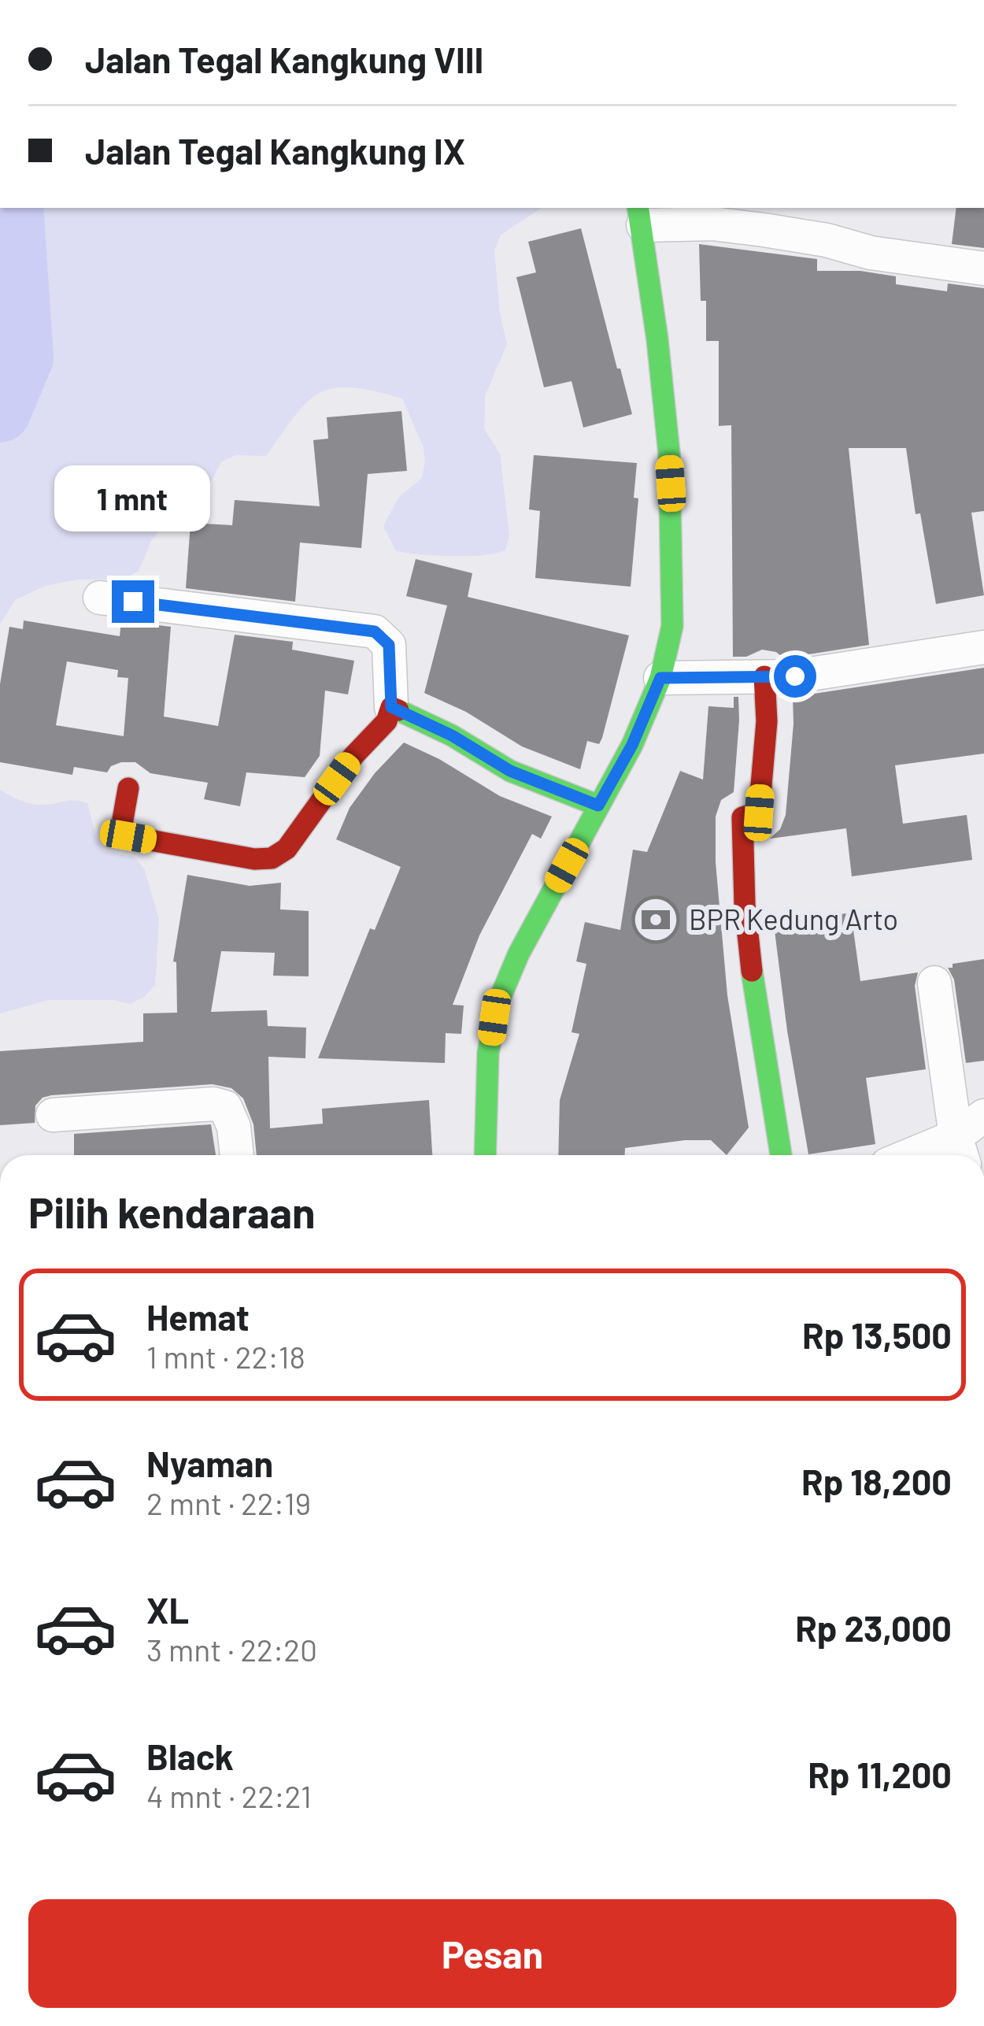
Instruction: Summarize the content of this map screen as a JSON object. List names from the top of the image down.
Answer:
{
  "places": {
    "bank": ["BPR Kedung Arto"]
  },
  "page": {
    "banner": ["Jalan Tegal Kangkung VIII", "Jalan Tegal Kangkung IX"],
    "bubble": "1 mnt",
    "heading": "Pilih kendaraan",
    "list": [
      {
        "name": "Hemat",
        "note": "1 mnt · 22:18",
        "value": "Rp 13,500"
      },
      {
        "name": "Nyaman",
        "note": "2 mnt · 22:19",
        "value": "Rp 18,200"
      },
      {
        "name": "XL",
        "note": "3 mnt · 22:20",
        "value": "Rp 23,000"
      },
      {
        "name": "Black",
        "note": "4 mnt · 22:21",
        "value": "Rp 11,200"
      }
    ],
    "buttons": "Pesan"
  }
}
